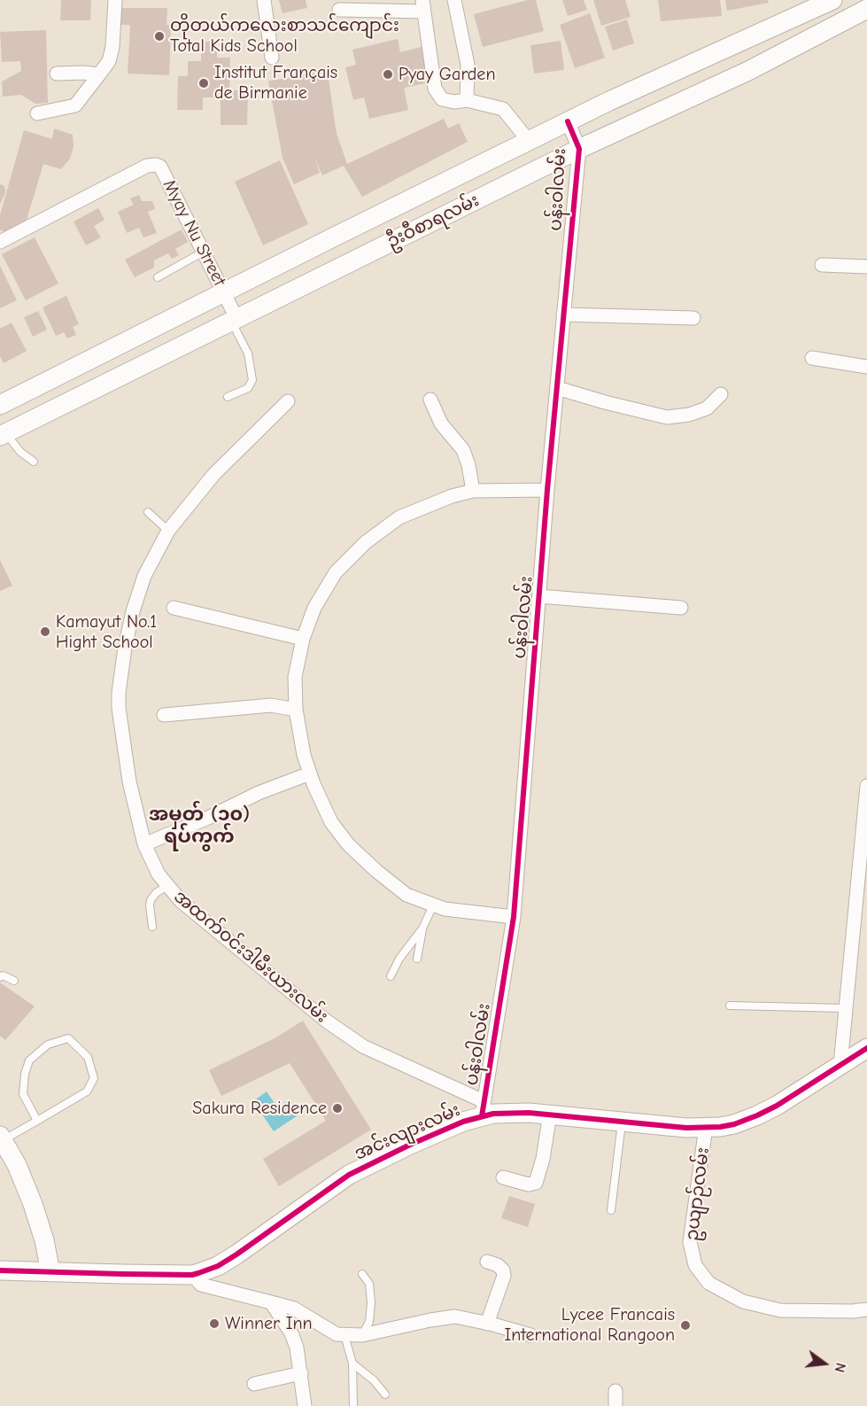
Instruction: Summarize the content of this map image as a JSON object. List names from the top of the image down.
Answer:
{
  "streets": {
    "main road": ["ဦးဝီစာရလမ်း", "အင်းလျားလမ်း"],
    "street": [
      "ပန်းဝါလမ်း",
      "Myay Nu Street",
      "အထက်ဝင်းဒါမီးယားလမ်း",
      "ဥယျာဉ်လမ်း"
    ]
  },
  "crossings": [
    ["ပန်းဝါလမ်း", "ဦးဝီစာရလမ်း"],
    ["ပန်းဝါလမ်း", "အထက်ဝင်းဒါမီးယားလမ်း"],
    ["ပန်းဝါလမ်း", "အင်းလျားလမ်း"],
    ["ဦးဝီစာရလမ်း", "Myay Nu Street"],
    ["အထက်ဝင်းဒါမီးယားလမ်း", "အင်းလျားလမ်း"],
    ["အင်းလျားလမ်း", "ဥယျာဉ်လမ်း"]
  ],
  "districts": ["အမှတ် (၁၀) ရပ်ကွက်"],
  "places": [
    "တိုတယ်ကလေးစာသင်ကျောင်း Total Kids School",
    "Pyay Garden",
    "Institut Français de Birmanie",
    "Kamayut No.1 Hight School",
    "Sakura Residence",
    "Winner Inn",
    "Lycee Francais International Rangoon"
  ],
  "north": "right"
}
